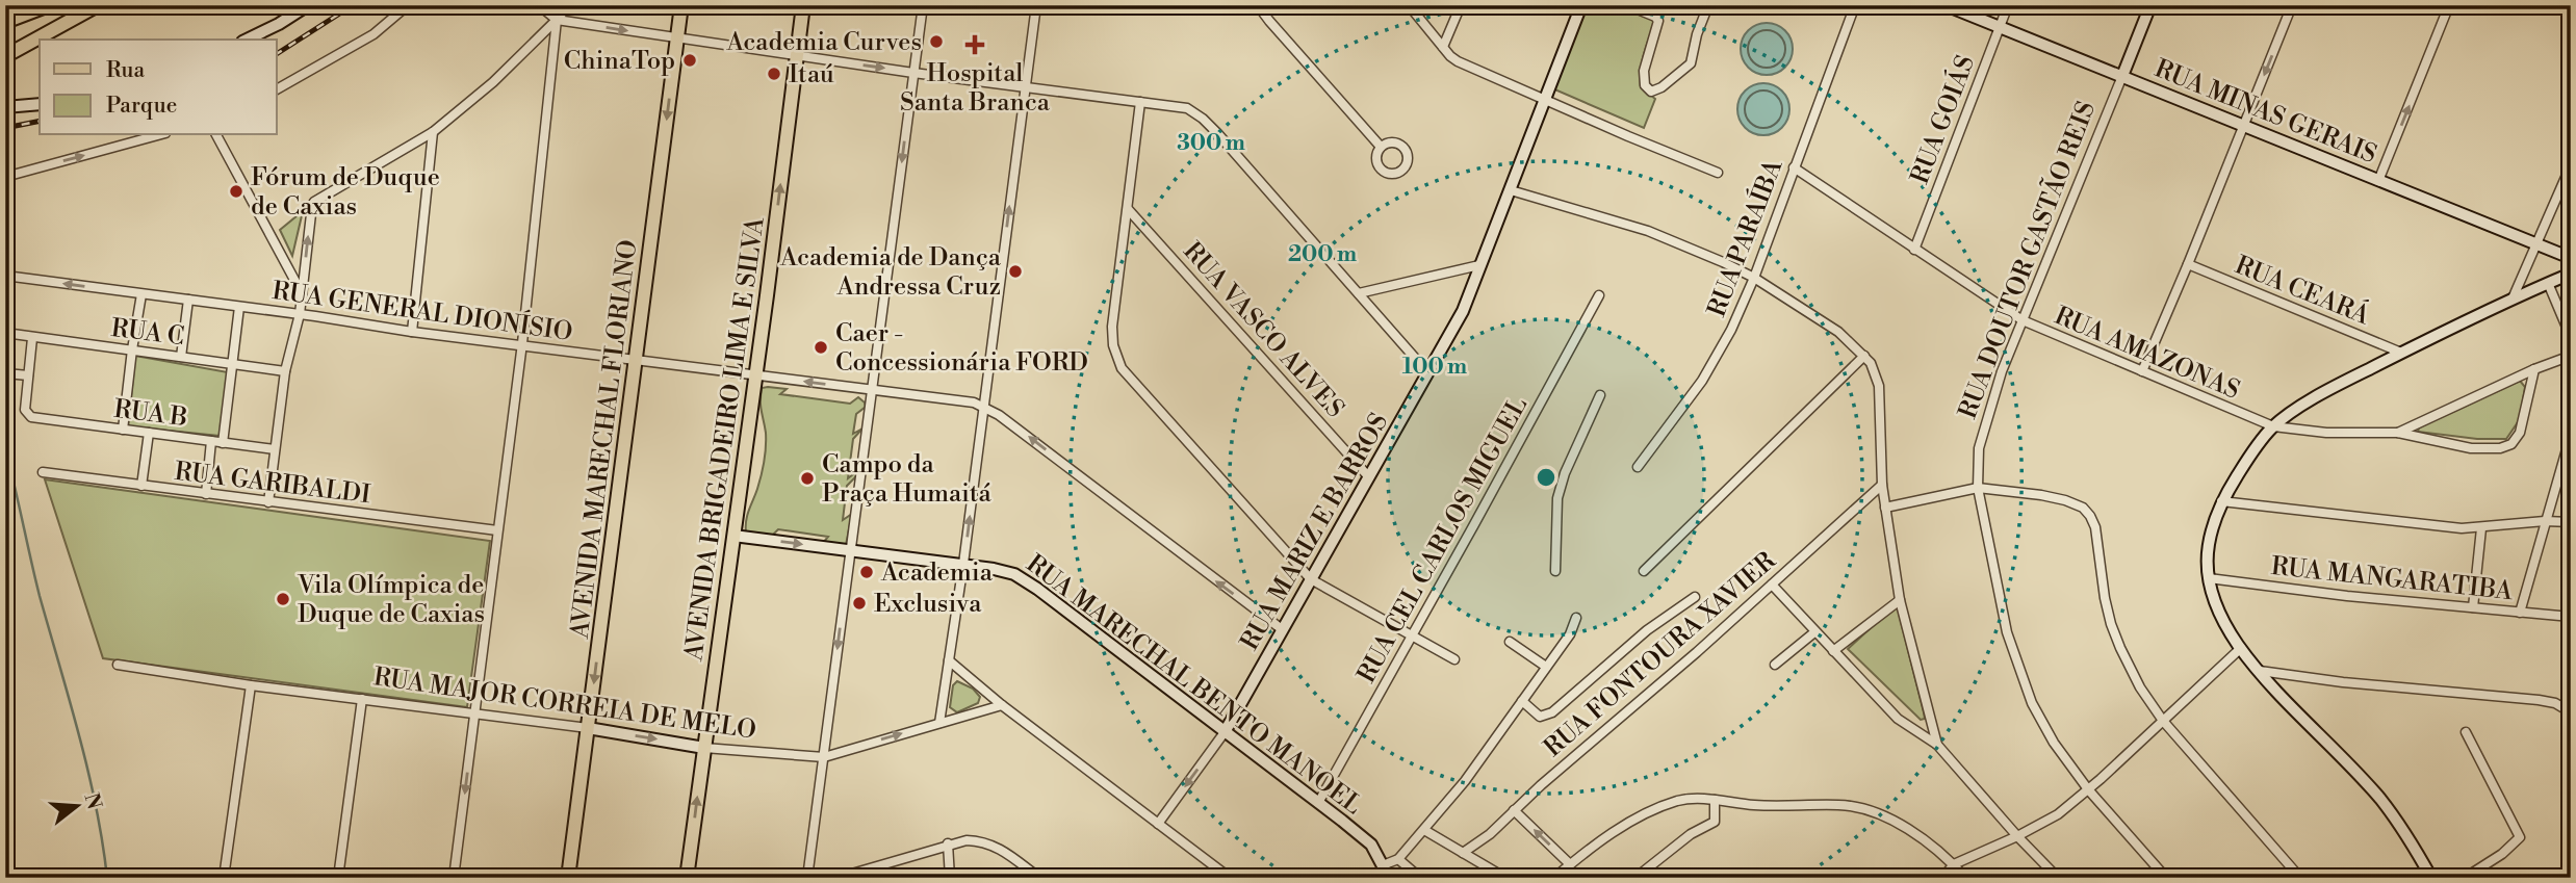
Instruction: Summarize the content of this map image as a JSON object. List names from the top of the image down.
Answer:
{
  "streets": {
    "main road": ["AVENIDA MARECHAL FLORIANO", "AVENIDA BRIGADEIRO LIMA E SILVA"],
    "street": [
      "RUA MINAS GERAIS",
      "RUA GOIÁS",
      "RUA PARAÍBA",
      "RUA DOUTOR GASTÃO REIS",
      "RUA CEARÁ",
      "RUA GENERAL DIONÍSIO",
      "RUA VASCO ALVES",
      "RUA C",
      "RUA AMAZONAS",
      "RUA B",
      "RUA GARIBALDI",
      "RUA MARIZ E BARROS",
      "RUA CEL CARLOS MIGUEL",
      "RUA MANGARATIBA",
      "RUA FONTOURA XAVIER",
      "RUA MARECHAL BENTO MANOEL",
      "RUA MAJOR CORREIA DE MELO"
    ]
  },
  "crossings": [
    ["RUA MINAS GERAIS", "RUA GOIÁS"],
    ["RUA MINAS GERAIS", "RUA DOUTOR GASTÃO REIS"],
    ["RUA GOIÁS", "RUA AMAZONAS"],
    ["RUA PARAÍBA", "RUA AMAZONAS"],
    ["RUA DOUTOR GASTÃO REIS", "RUA AMAZONAS"],
    ["RUA GENERAL DIONÍSIO", "AVENIDA MARECHAL FLORIANO"],
    ["RUA GENERAL DIONÍSIO", "AVENIDA BRIGADEIRO LIMA E SILVA"],
    ["RUA GENERAL DIONÍSIO", "RUA MARIZ E BARROS"],
    ["RUA VASCO ALVES", "RUA MARIZ E BARROS"],
    ["AVENIDA MARECHAL FLORIANO", "RUA MAJOR CORREIA DE MELO"],
    ["AVENIDA BRIGADEIRO LIMA E SILVA", "RUA MARECHAL BENTO MANOEL"],
    ["AVENIDA BRIGADEIRO LIMA E SILVA", "RUA MAJOR CORREIA DE MELO"],
    ["RUA MARIZ E BARROS", "RUA MARECHAL BENTO MANOEL"],
    ["RUA CEL CARLOS MIGUEL", "RUA MARECHAL BENTO MANOEL"]
  ],
  "one_way": ["RUA GENERAL DIONÍSIO", "AVENIDA MARECHAL FLORIANO", "AVENIDA BRIGADEIRO LIMA E SILVA"],
  "places": {
    "other": [
      "Academia Curves",
      "ChinaTop",
      "Itaú",
      "Fórum de Duque de Caxias",
      "Academia de Dança Andressa Cruz",
      "Caer - Concessionária FORD",
      "Campo da Praça Humaitá",
      "Academia",
      "Vila Olímpica de Duque de Caxias",
      "Exclusiva"
    ],
    "health": ["Hospital Santa Branca"]
  },
  "legend": ["Rua", "Parque"],
  "north": "right",
  "rings": ["300 m", "200 m", "100 m"]
}
